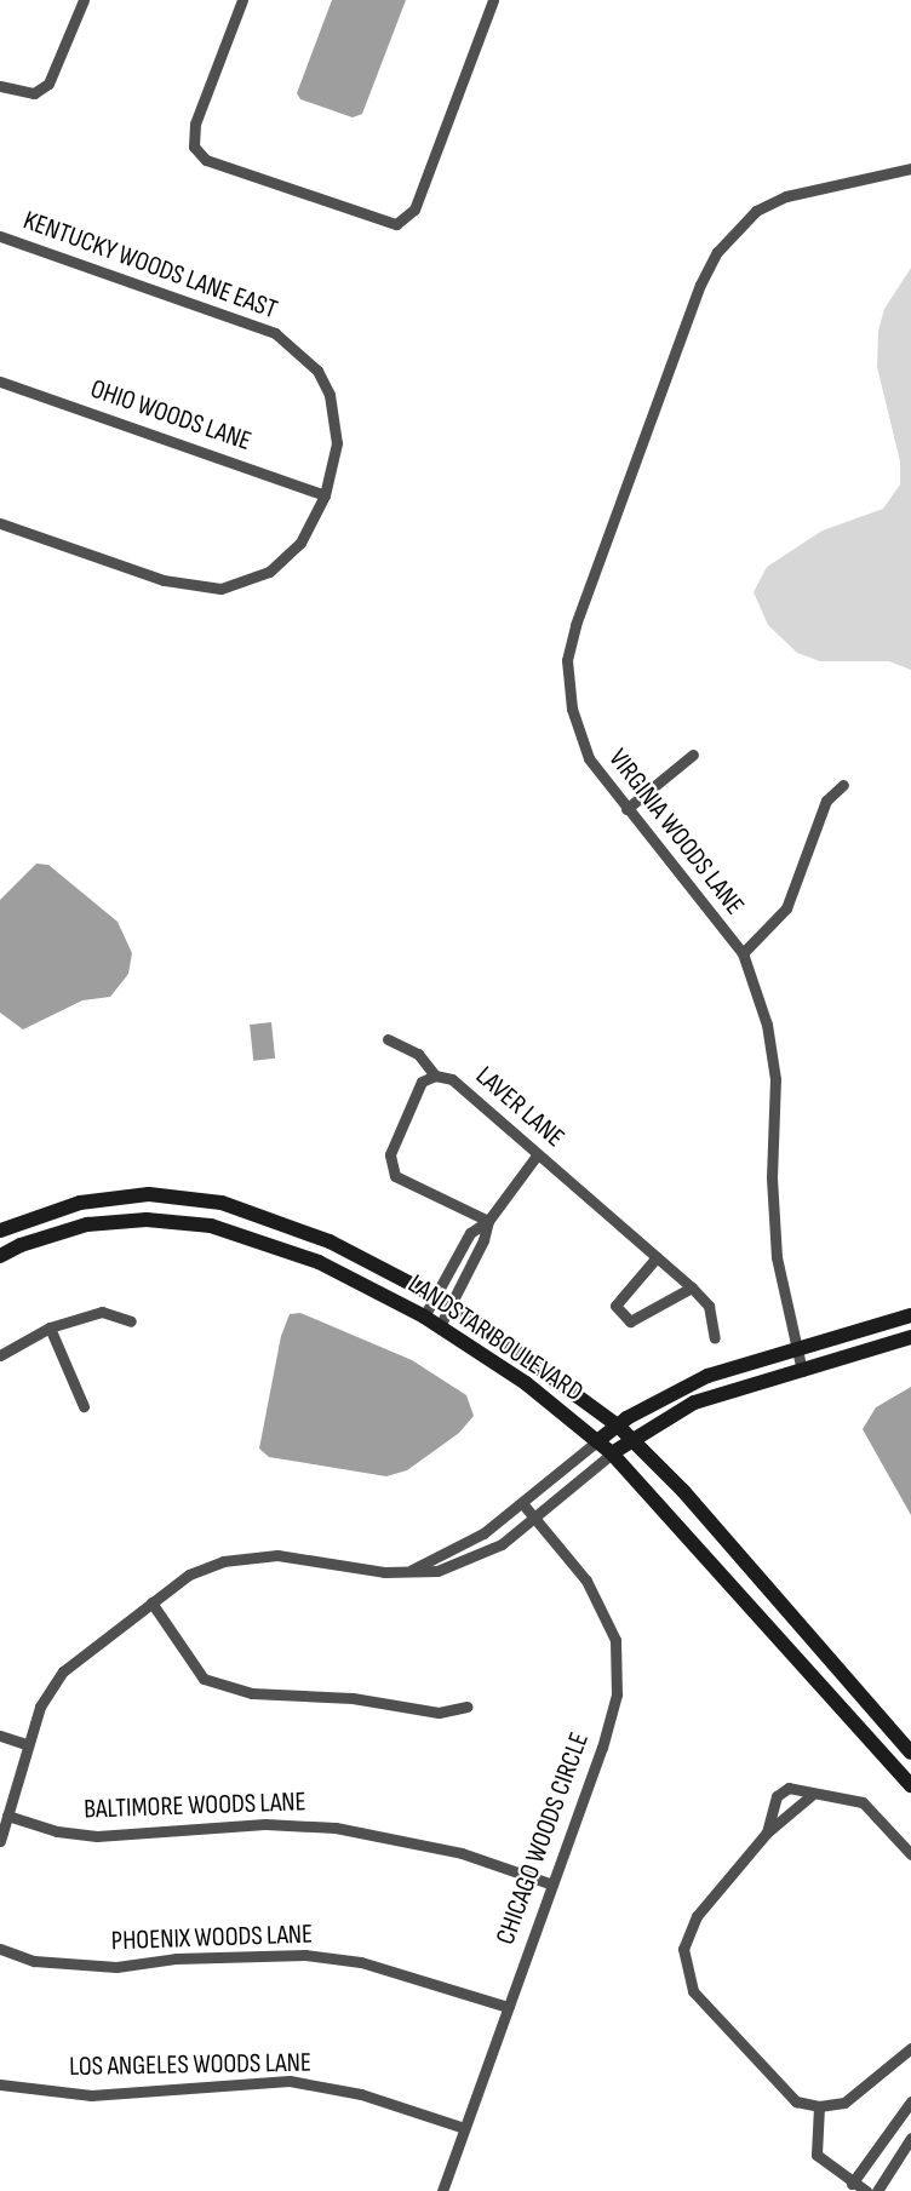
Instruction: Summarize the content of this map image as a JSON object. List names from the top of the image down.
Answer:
{
  "streets": {
    "street": [
      "KENTUCKY WOODS LANE EAST",
      "OHIO WOODS LANE",
      "VIRGINIA WOODS LANE",
      "LAVER LANE",
      "LANDSTAR BOULEVARD",
      "BALTIMORE WOODS LANE",
      "CHICAGO WOODS CIRCLE",
      "PHOENIX WOODS LANE",
      "LOS ANGELES WOODS LANE"
    ]
  },
  "crossings": [
    ["KENTUCKY WOODS LANE EAST", "OHIO WOODS LANE"],
    ["BALTIMORE WOODS LANE", "CHICAGO WOODS CIRCLE"],
    ["CHICAGO WOODS CIRCLE", "PHOENIX WOODS LANE"],
    ["CHICAGO WOODS CIRCLE", "LOS ANGELES WOODS LANE"]
  ]
}
